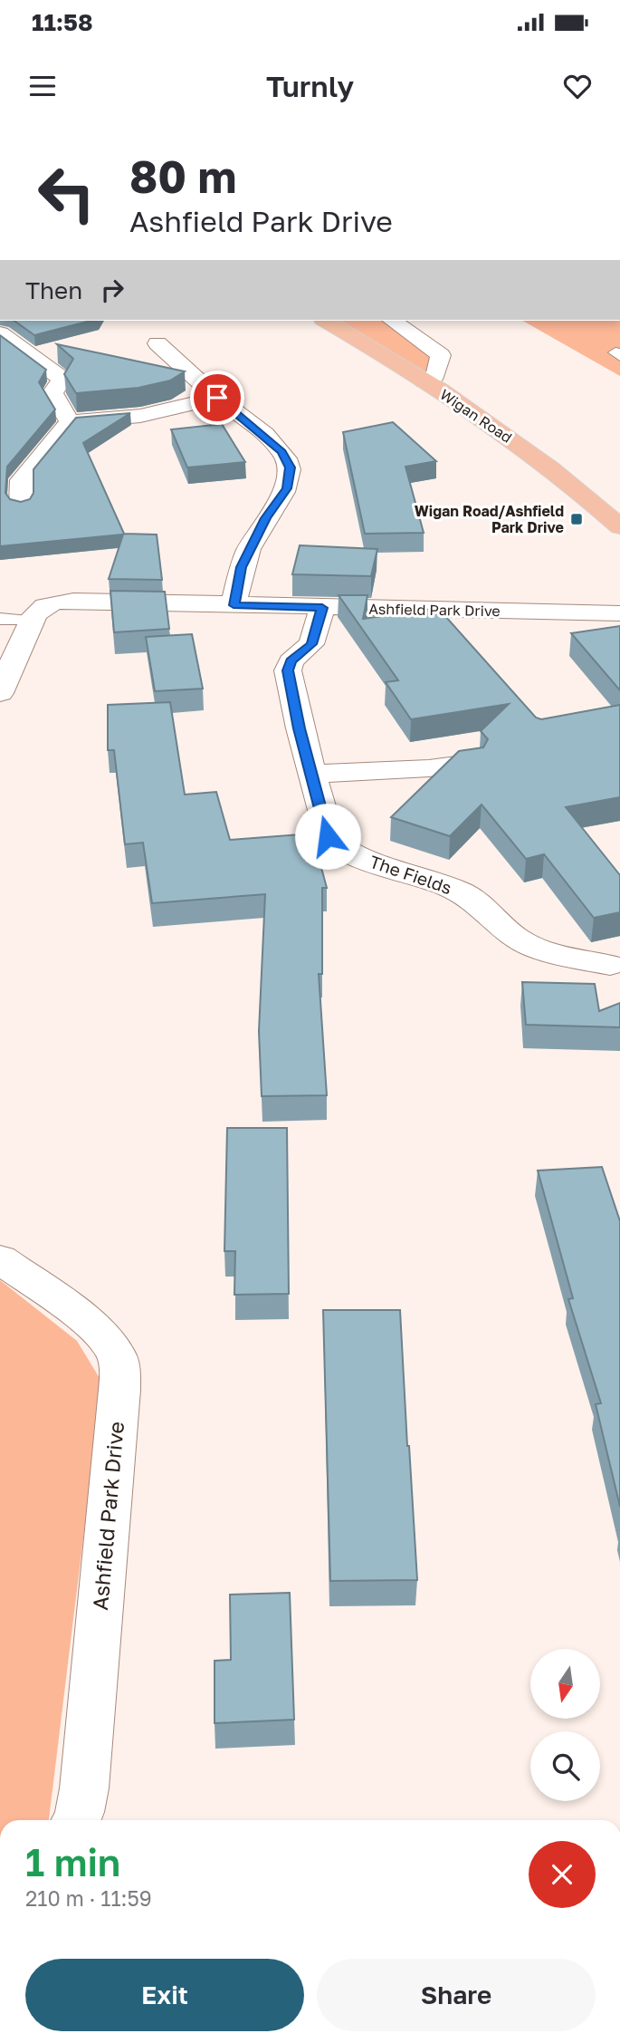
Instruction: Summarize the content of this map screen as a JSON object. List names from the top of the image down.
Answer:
{
  "streets": {
    "highway": ["Wigan Road"],
    "street": ["Ashfield Park Drive", "The Fields"]
  },
  "crossings": [
    ["Ashfield Park Drive", "The Fields"]
  ],
  "places": {
    "transit": ["Wigan Road/Ashfield Park Drive"]
  },
  "north": "bottom",
  "page": {
    "status": "11:58",
    "header": "Turnly",
    "turn": ["80 m", "Ashfield Park Drive"],
    "then": "Then",
    "heading": ["1 min", "210 m · 11:59"],
    "buttons": ["Exit", "Share"]
  }
}
